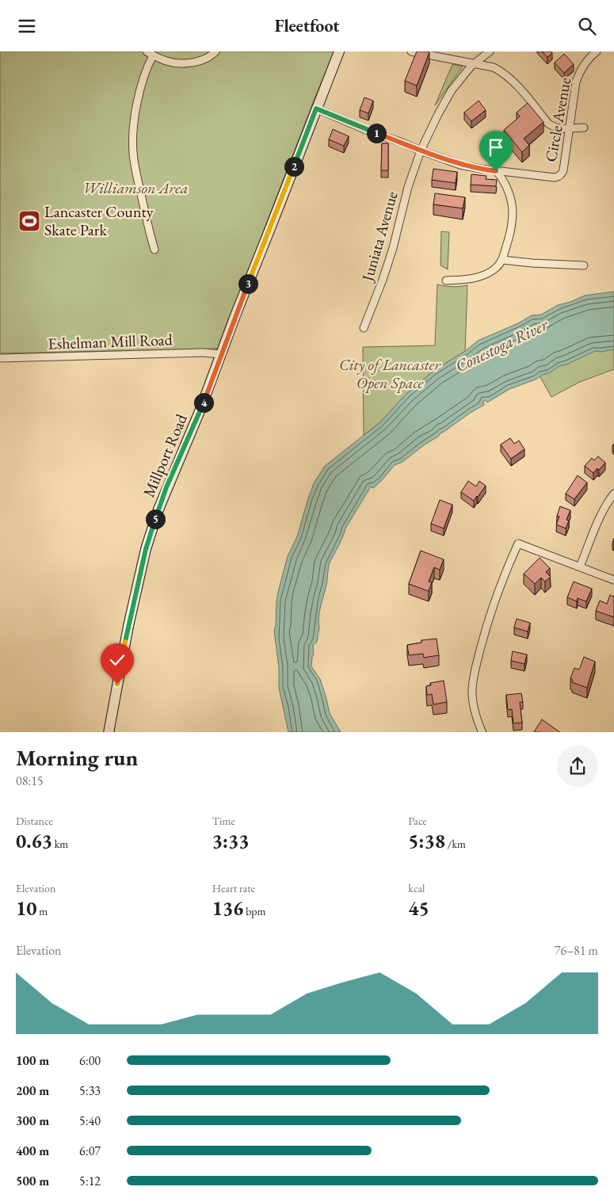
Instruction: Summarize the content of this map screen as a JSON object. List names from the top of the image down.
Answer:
{
  "streets": {
    "main road": ["Millport Road"],
    "street": ["Circle Avenue", "Juniata Avenue", "Eshelman Mill Road"]
  },
  "crossings": [
    ["Eshelman Mill Road", "Millport Road"]
  ],
  "water": ["Conestoga River"],
  "parks": ["Williamson Area", "City of Lancaster Open Space"],
  "places": {
    "sports": ["Lancaster County Skate Park"]
  },
  "page": {
    "header": "Fleetfoot",
    "pins": [
      "1",
      "2",
      "3",
      "4",
      "5"
    ],
    "heading": ["Morning run", "08:15"],
    "stats": [
      ["Distance", "0.63 km"],
      ["Time", "3:33"],
      ["Pace", "5:38 /km"],
      ["Elevation", "10 m"],
      ["Heart rate", "136 bpm"],
      ["kcal", "45"]
    ],
    "chart": ["Elevation", "76–81 m"],
    "list": [
      {
        "name": "100 m",
        "note": "6:00"
      },
      {
        "name": "200 m",
        "note": "5:33"
      },
      {
        "name": "300 m",
        "note": "5:40"
      },
      {
        "name": "400 m",
        "note": "6:07"
      },
      {
        "name": "500 m",
        "note": "5:12"
      }
    ]
  }
}
